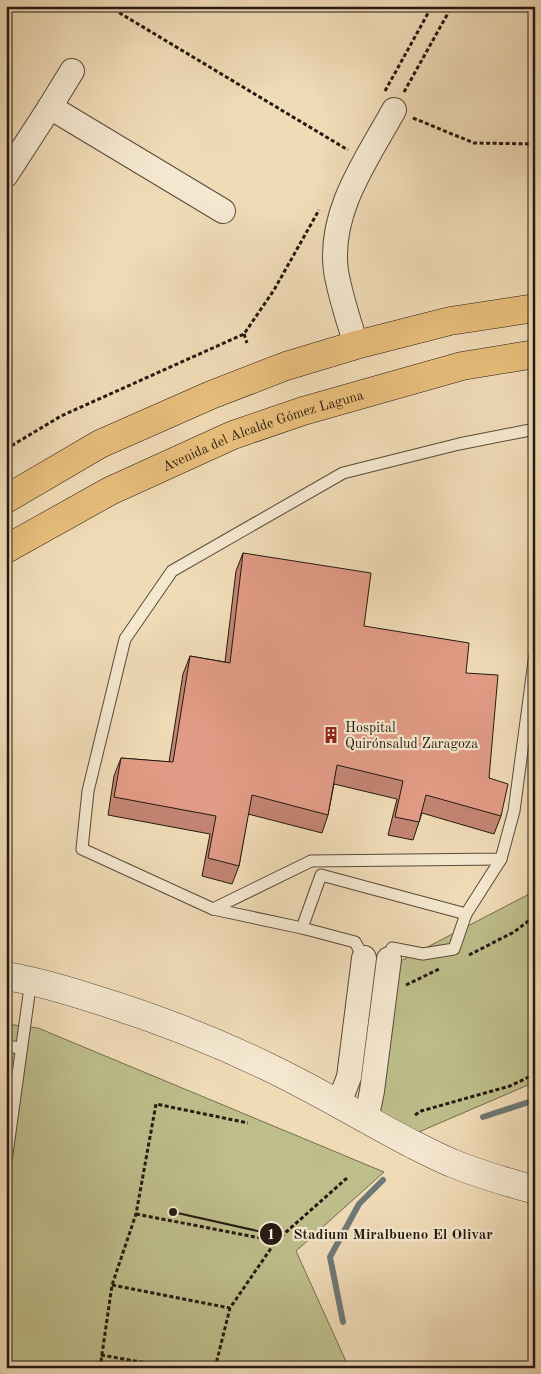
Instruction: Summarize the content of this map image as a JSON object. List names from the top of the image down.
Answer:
{
  "streets": {
    "main road": ["Avenida del Alcalde Gómez Laguna"]
  },
  "places": {
    "building": ["Hospital Quirónsalud Zaragoza"],
    "other": ["Stadium Miralbueno El Olivar"]
  }
}
